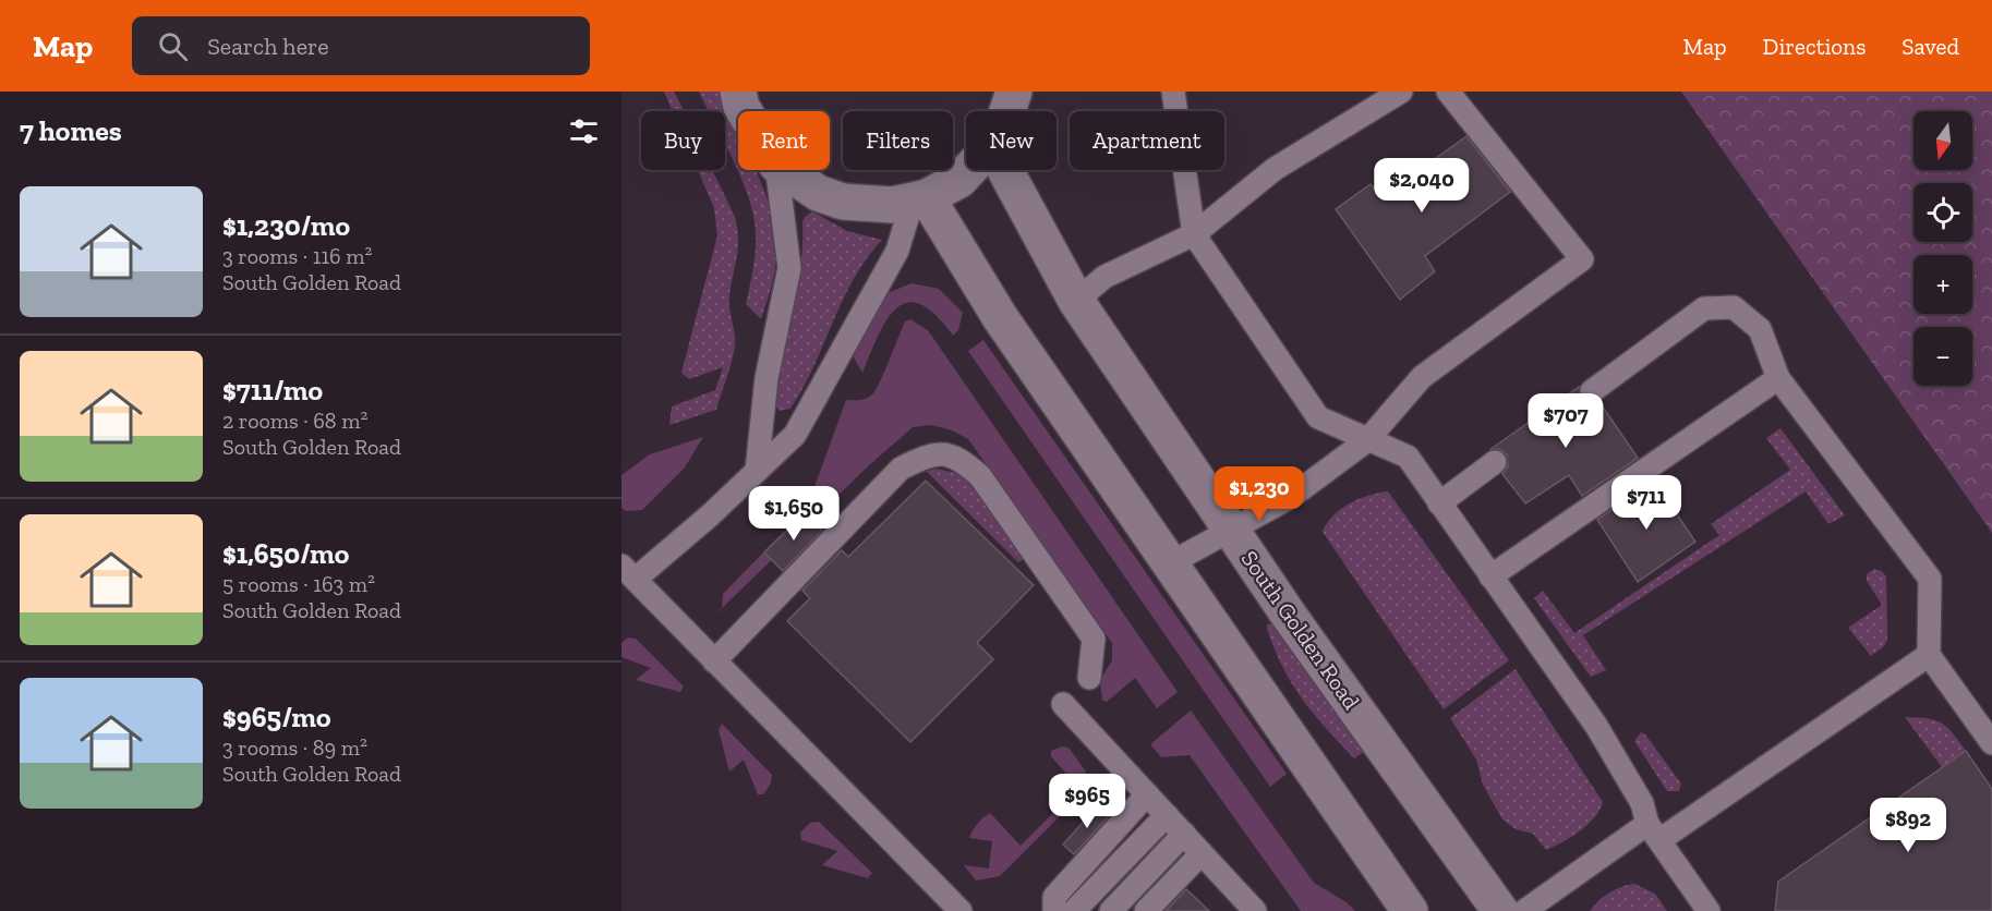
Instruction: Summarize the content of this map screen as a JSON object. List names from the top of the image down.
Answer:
{
  "streets": {
    "main road": ["South Golden Road"]
  },
  "north": "bottom",
  "page": {
    "header": "Map",
    "search": "Search here",
    "nav": ["Map", "Directions", "Saved"],
    "heading": "7 homes",
    "map_buttons": ["+", "−"],
    "chip": [
      "Buy",
      "Rent",
      "Filters",
      "New",
      "Apartment"
    ],
    "price": [
      "$2,040",
      "$707",
      "$1,230",
      "$711",
      "$1,650",
      "$965",
      "$892"
    ],
    "list": [
      {
        "name": "$1,230/mo",
        "note": "3 rooms · 116 m² · South Golden Road"
      },
      {
        "name": "$711/mo",
        "note": "2 rooms · 68 m² · South Golden Road"
      },
      {
        "name": "$1,650/mo",
        "note": "5 rooms · 163 m² · South Golden Road"
      },
      {
        "name": "$965/mo",
        "note": "3 rooms · 89 m² · South Golden Road"
      }
    ]
  }
}
